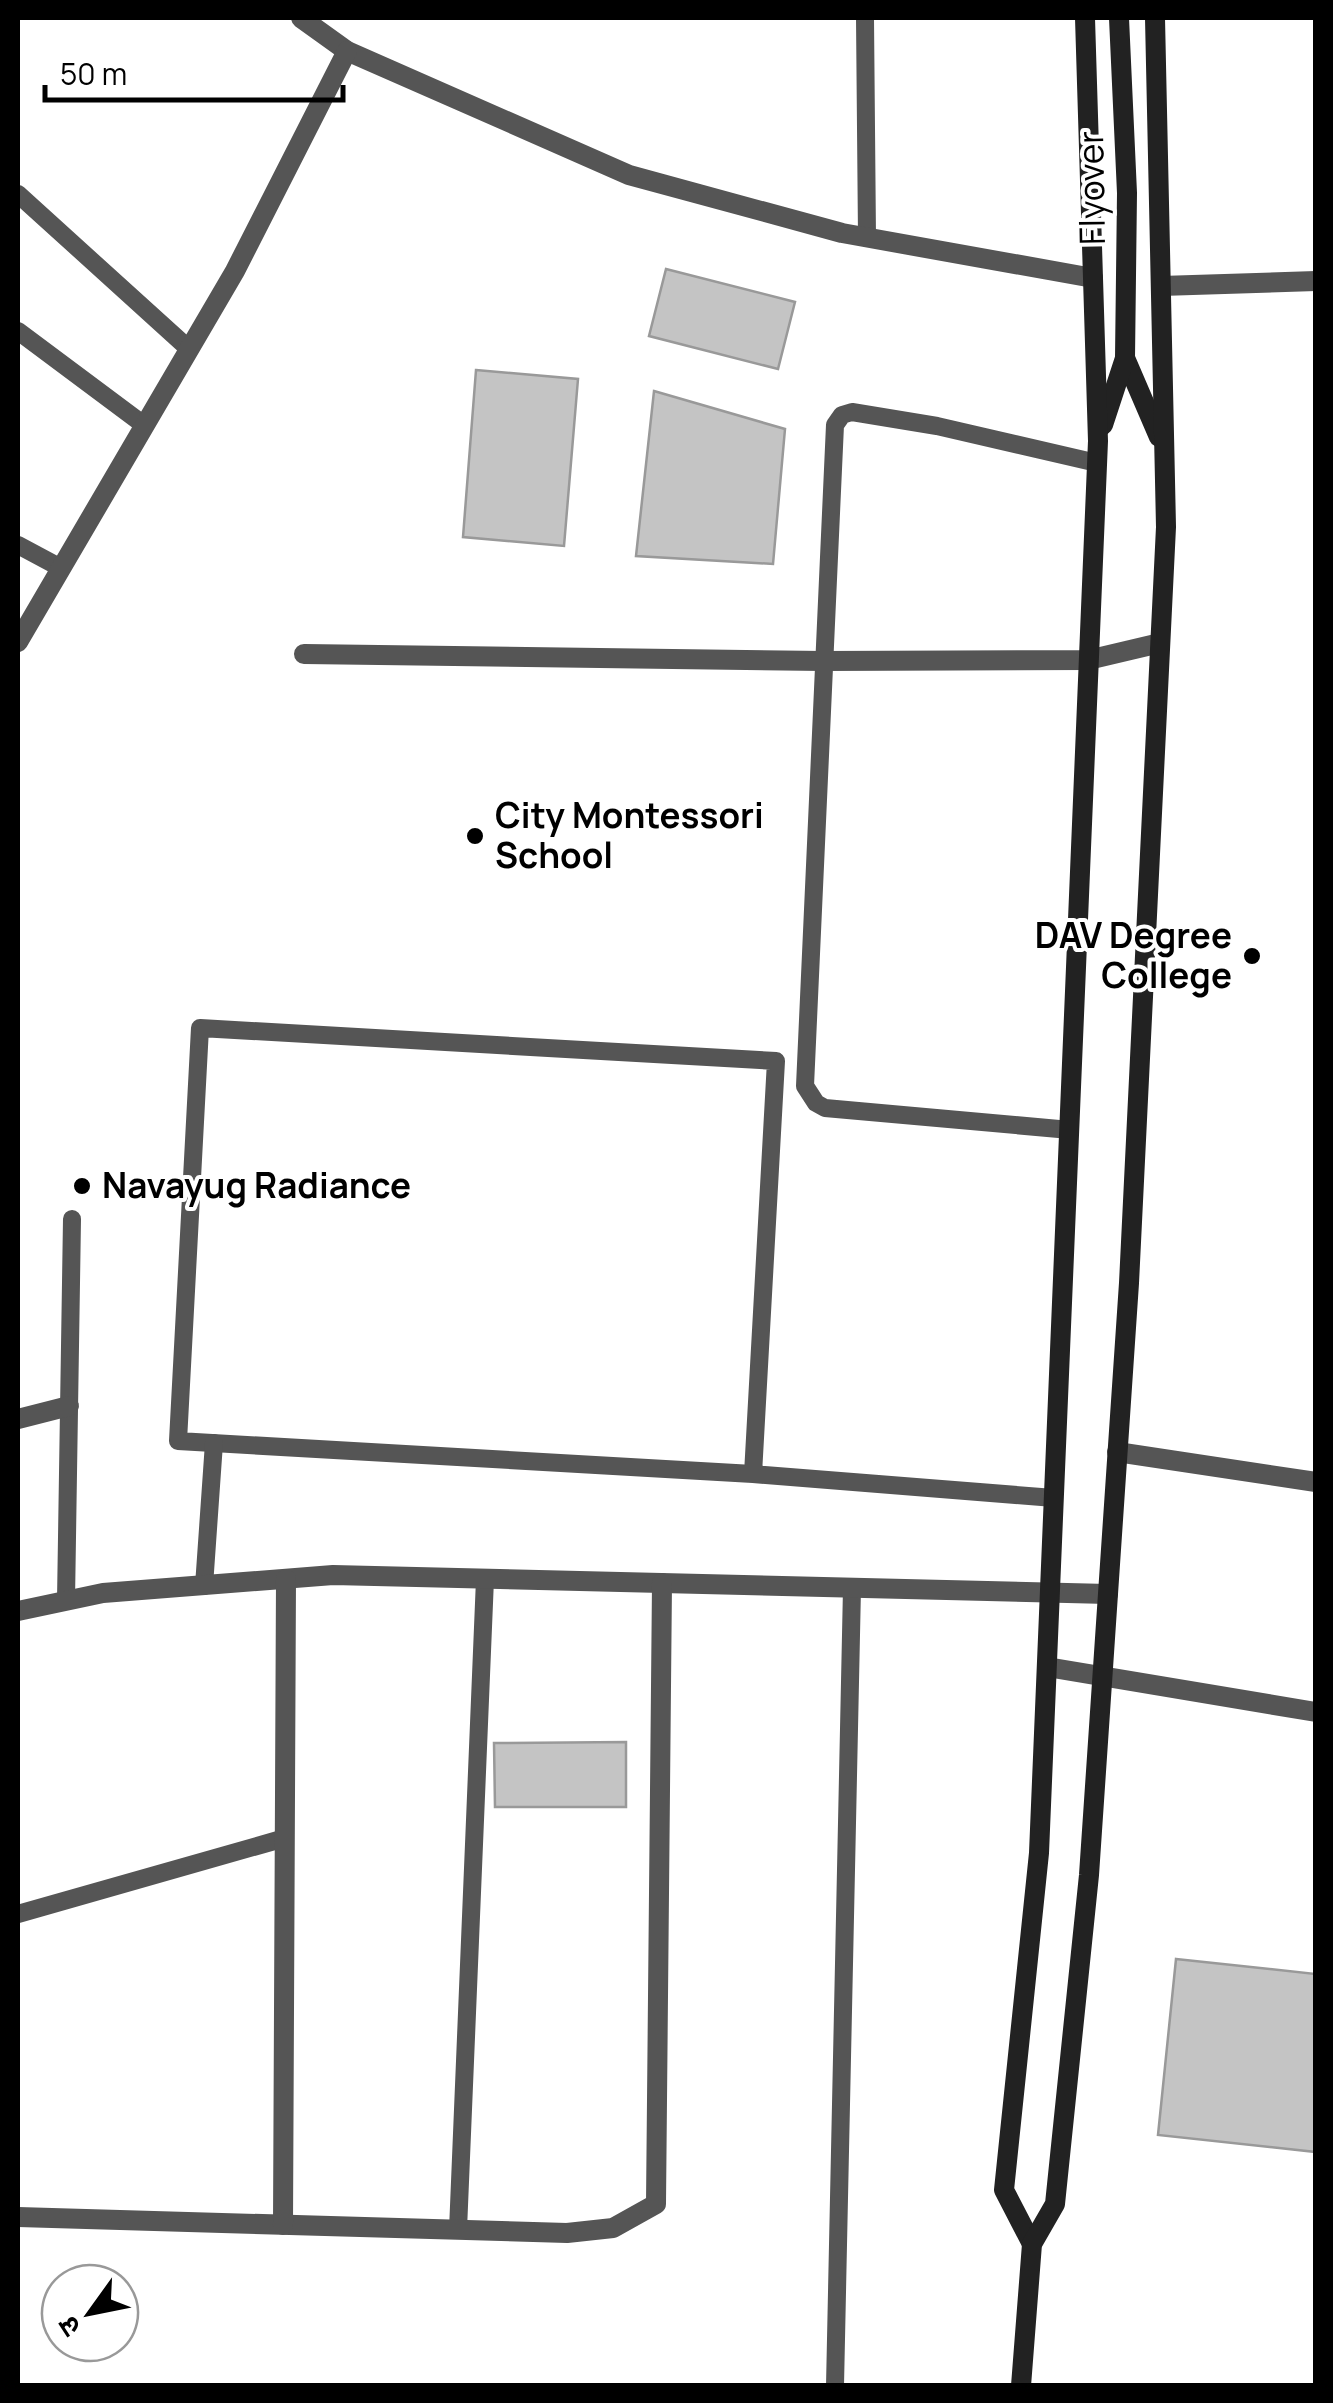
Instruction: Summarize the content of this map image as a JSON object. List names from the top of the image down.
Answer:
{
  "streets": {
    "main road": ["Flyover"]
  },
  "places": ["City Montessori School", "DAV Degree College", "Navayug Radiance"],
  "scale_bar": "50 m",
  "north": "bottom left"
}
